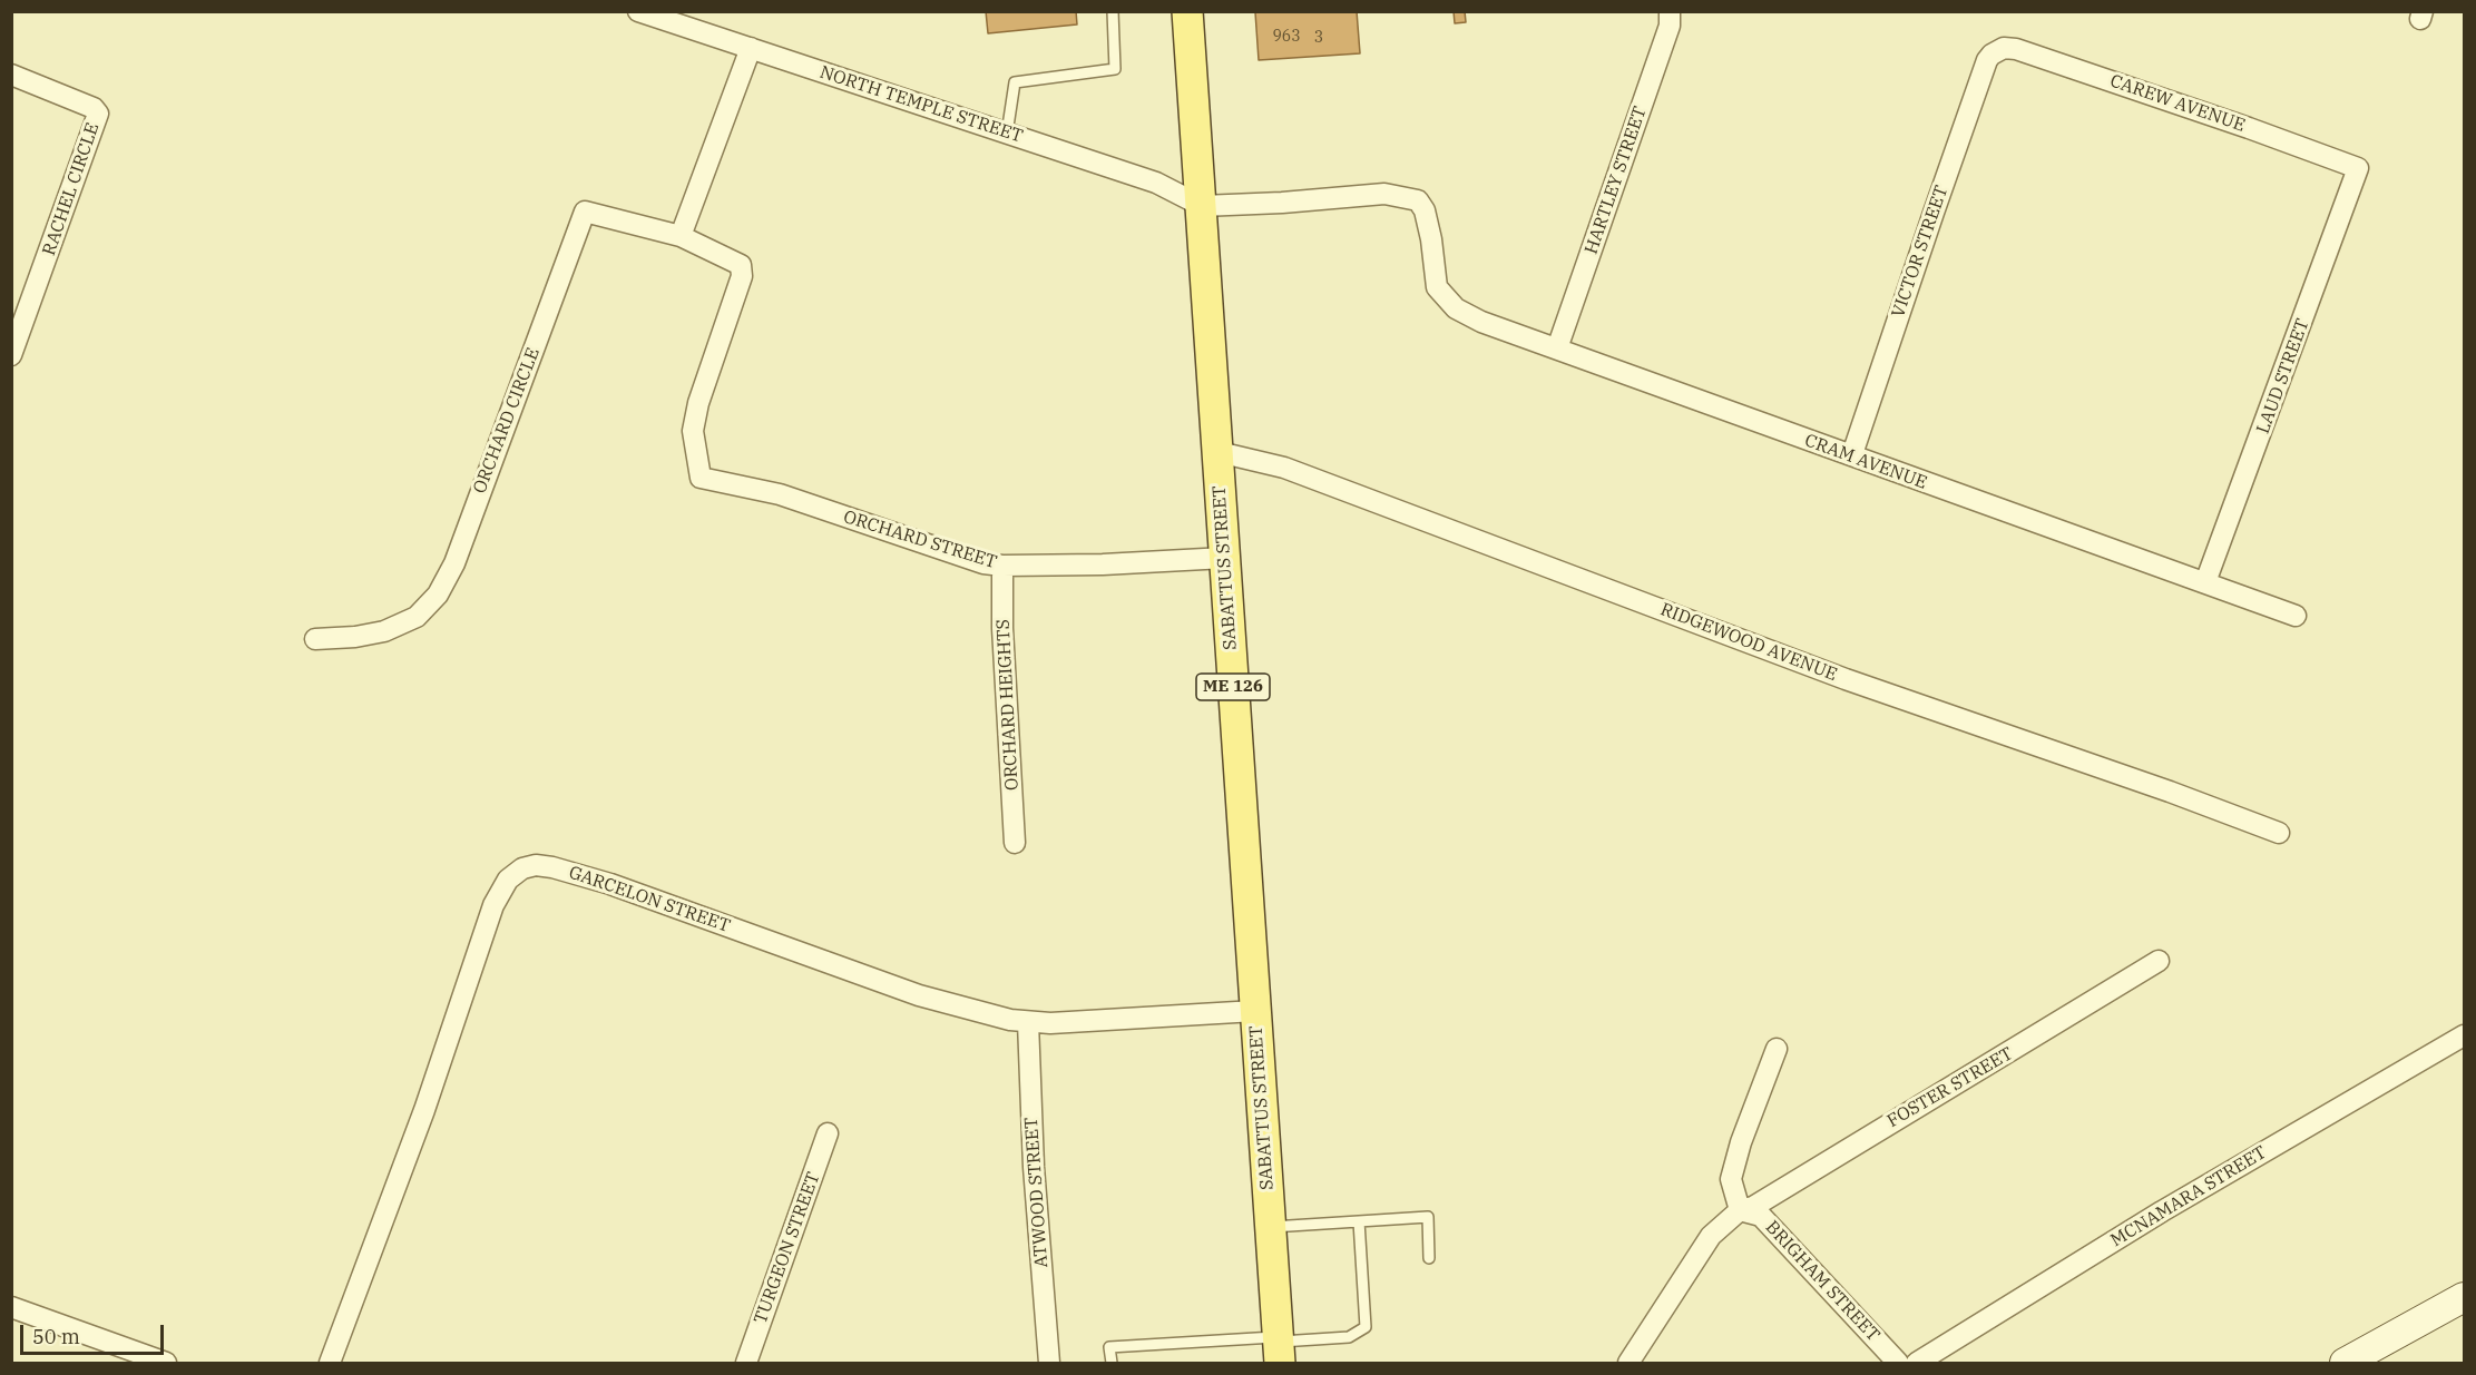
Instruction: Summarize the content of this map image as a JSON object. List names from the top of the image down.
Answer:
{
  "streets": {
    "main road": ["SABATTUS STREET", "ME 126"],
    "street": [
      "CAREW AVENUE",
      "NORTH TEMPLE STREET",
      "HARTLEY STREET",
      "RACHEL CIRCLE",
      "VICTOR STREET",
      "LAUD STREET",
      "ORCHARD CIRCLE",
      "CRAM AVENUE",
      "ORCHARD STREET",
      "RIDGEWOOD AVENUE",
      "ORCHARD HEIGHTS",
      "GARCELON STREET",
      "FOSTER STREET",
      "ATWOOD STREET",
      "MCNAMARA STREET",
      "TURGEON STREET",
      "BRIGHAM STREET"
    ]
  },
  "crossings": [
    ["CAREW AVENUE", "VICTOR STREET"],
    ["CAREW AVENUE", "LAUD STREET"],
    ["NORTH TEMPLE STREET", "CRAM AVENUE"],
    ["NORTH TEMPLE STREET", "SABATTUS STREET"],
    ["HARTLEY STREET", "CRAM AVENUE"],
    ["VICTOR STREET", "CRAM AVENUE"],
    ["LAUD STREET", "CRAM AVENUE"],
    ["ORCHARD CIRCLE", "ORCHARD STREET"],
    ["CRAM AVENUE", "SABATTUS STREET"],
    ["ORCHARD STREET", "SABATTUS STREET"],
    ["ORCHARD STREET", "ORCHARD HEIGHTS"],
    ["SABATTUS STREET", "RIDGEWOOD AVENUE"],
    ["SABATTUS STREET", "GARCELON STREET"],
    ["GARCELON STREET", "ATWOOD STREET"],
    ["FOSTER STREET", "BRIGHAM STREET"]
  ],
  "house_numbers": ["963", "3"],
  "scale_bar": "50 m"
}
